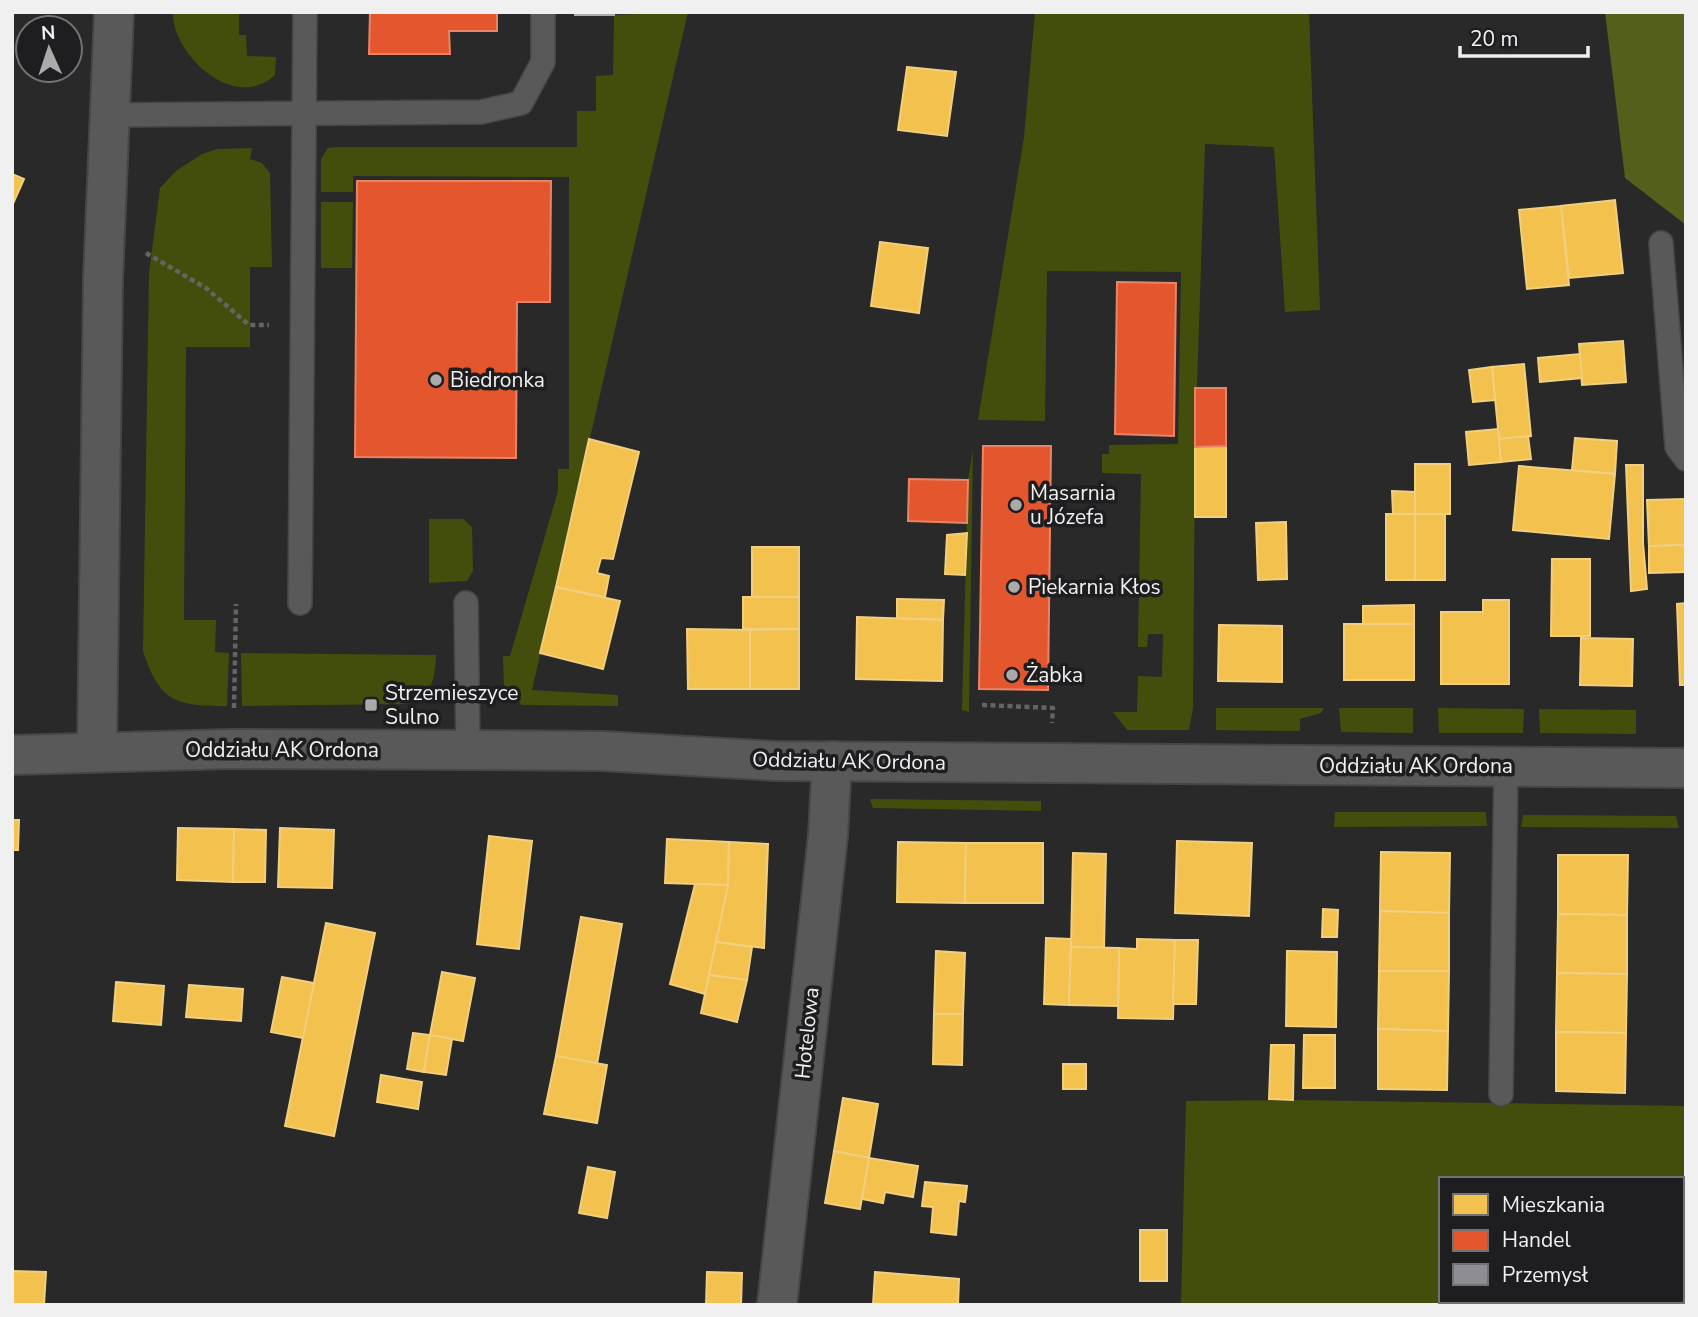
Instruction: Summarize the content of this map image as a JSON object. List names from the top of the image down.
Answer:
{
  "streets": {
    "street": ["Oddziału AK Ordona", "Hotelowa"]
  },
  "crossings": [
    ["Oddziału AK Ordona", "Hotelowa"]
  ],
  "places": {
    "other": [
      "Biedronka",
      "Masarnia u Józefa",
      "Piekarnia Kłos",
      "Żabka"
    ],
    "transit": ["Strzemieszyce Sulno"]
  },
  "legend": ["Mieszkania", "Handel", "Przemysł"],
  "scale_bar": "20 m",
  "north": "top"
}
